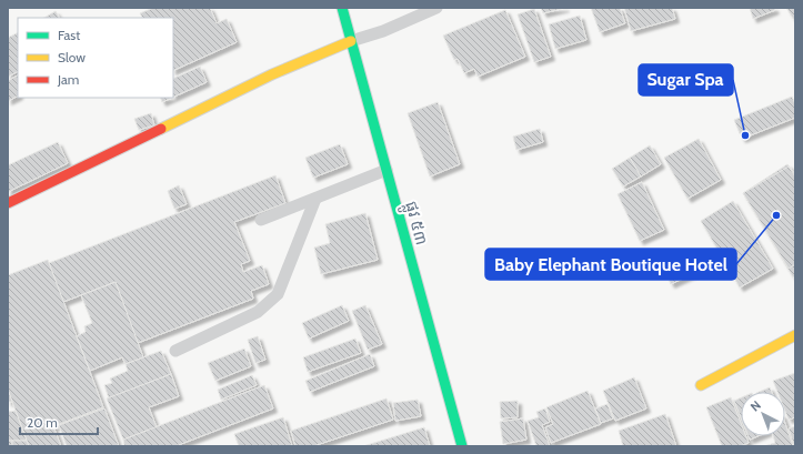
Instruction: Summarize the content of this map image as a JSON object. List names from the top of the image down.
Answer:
{
  "streets": {
    "street": ["ផ្លូវ ៥៣"]
  },
  "places": ["Sugar Spa", "Baby Elephant Boutique Hotel"],
  "legend": ["Fast", "Slow", "Jam"],
  "scale_bar": "20 m",
  "north": "top left"
}
